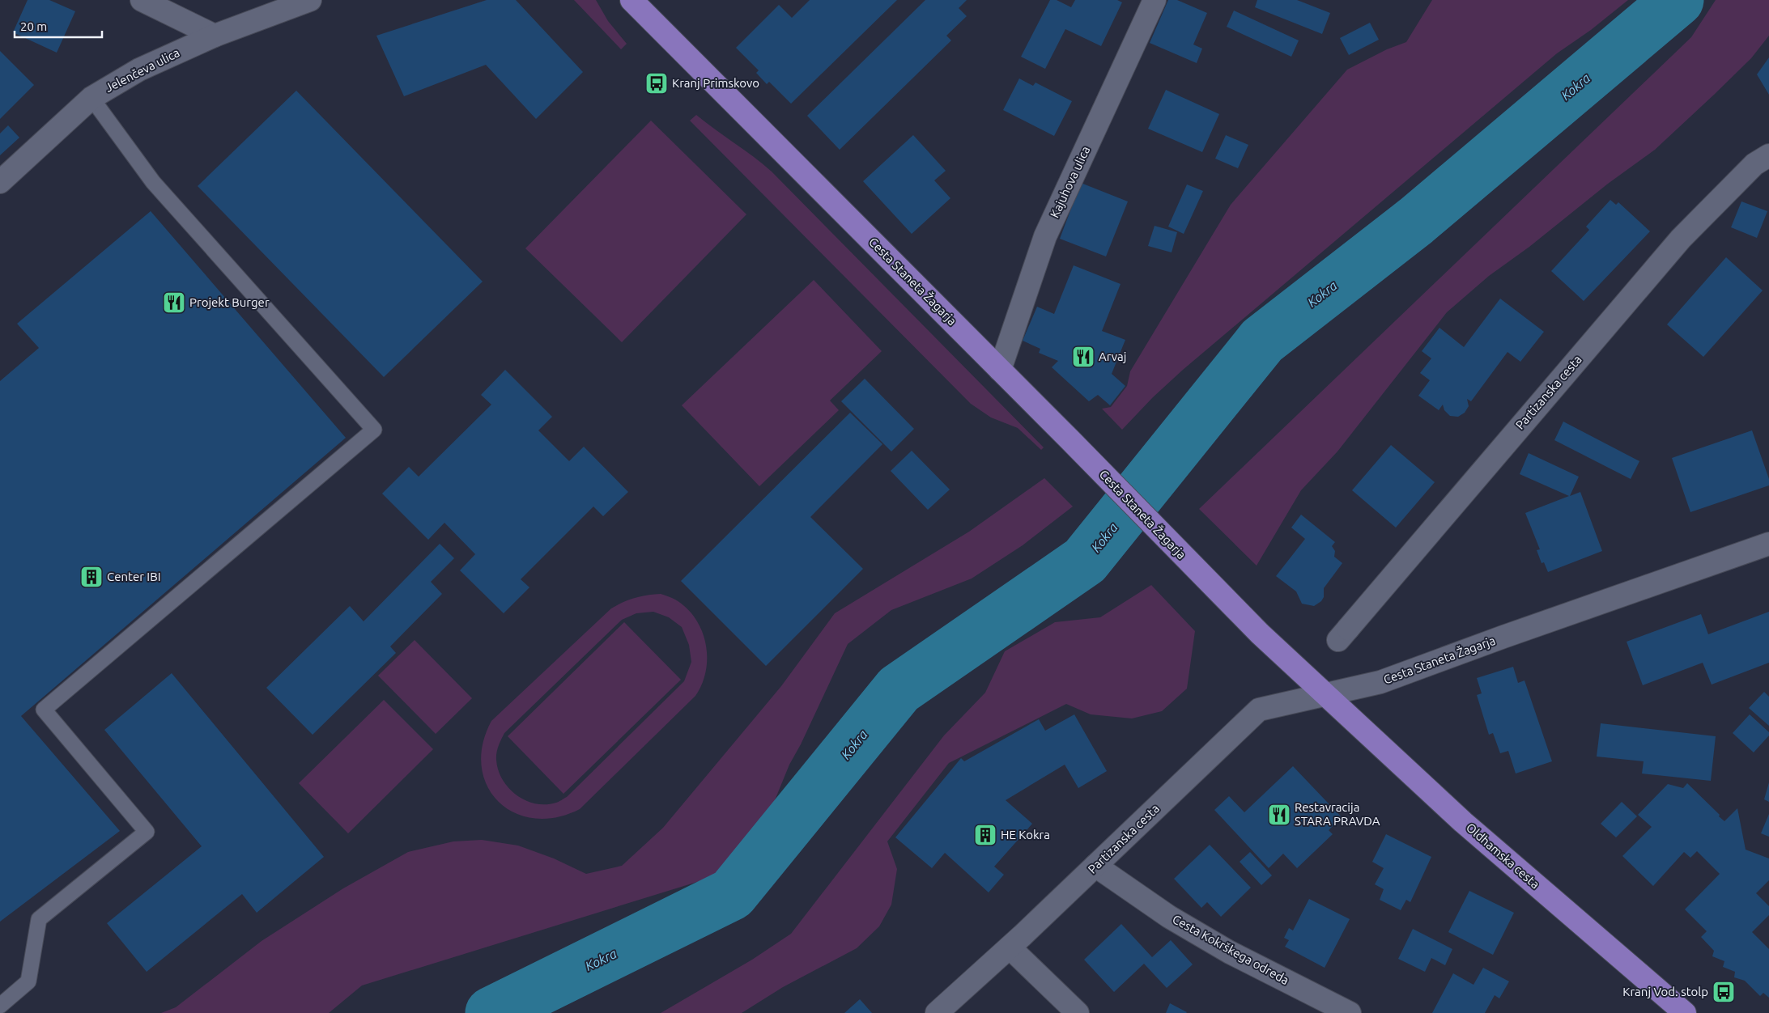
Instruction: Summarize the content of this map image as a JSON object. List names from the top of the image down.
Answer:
{
  "streets": {
    "main road": ["Cesta Staneta Žagarja", "Oldhamska cesta"],
    "street": [
      "Jelenčeva ulica",
      "Kajuhova ulica",
      "Partizanska cesta",
      "Cesta Kokrškega odreda"
    ]
  },
  "crossings": [
    ["Kajuhova ulica", "Cesta Staneta Žagarja"],
    ["Cesta Staneta Žagarja", "Partizanska cesta"],
    ["Cesta Staneta Žagarja", "Oldhamska cesta"],
    ["Partizanska cesta", "Oldhamska cesta"],
    ["Partizanska cesta", "Cesta Kokrškega odreda"]
  ],
  "water": ["Kokra"],
  "places": {
    "bus stop": ["Kranj Primskovo", "Kranj Vod. stolp"],
    "restaurant": ["Projekt Burger", "Arvaj", "Restavracija STARA PRAVDA"],
    "building": ["Center IBI", "HE Kokra"]
  },
  "scale_bar": "20 m"
}
